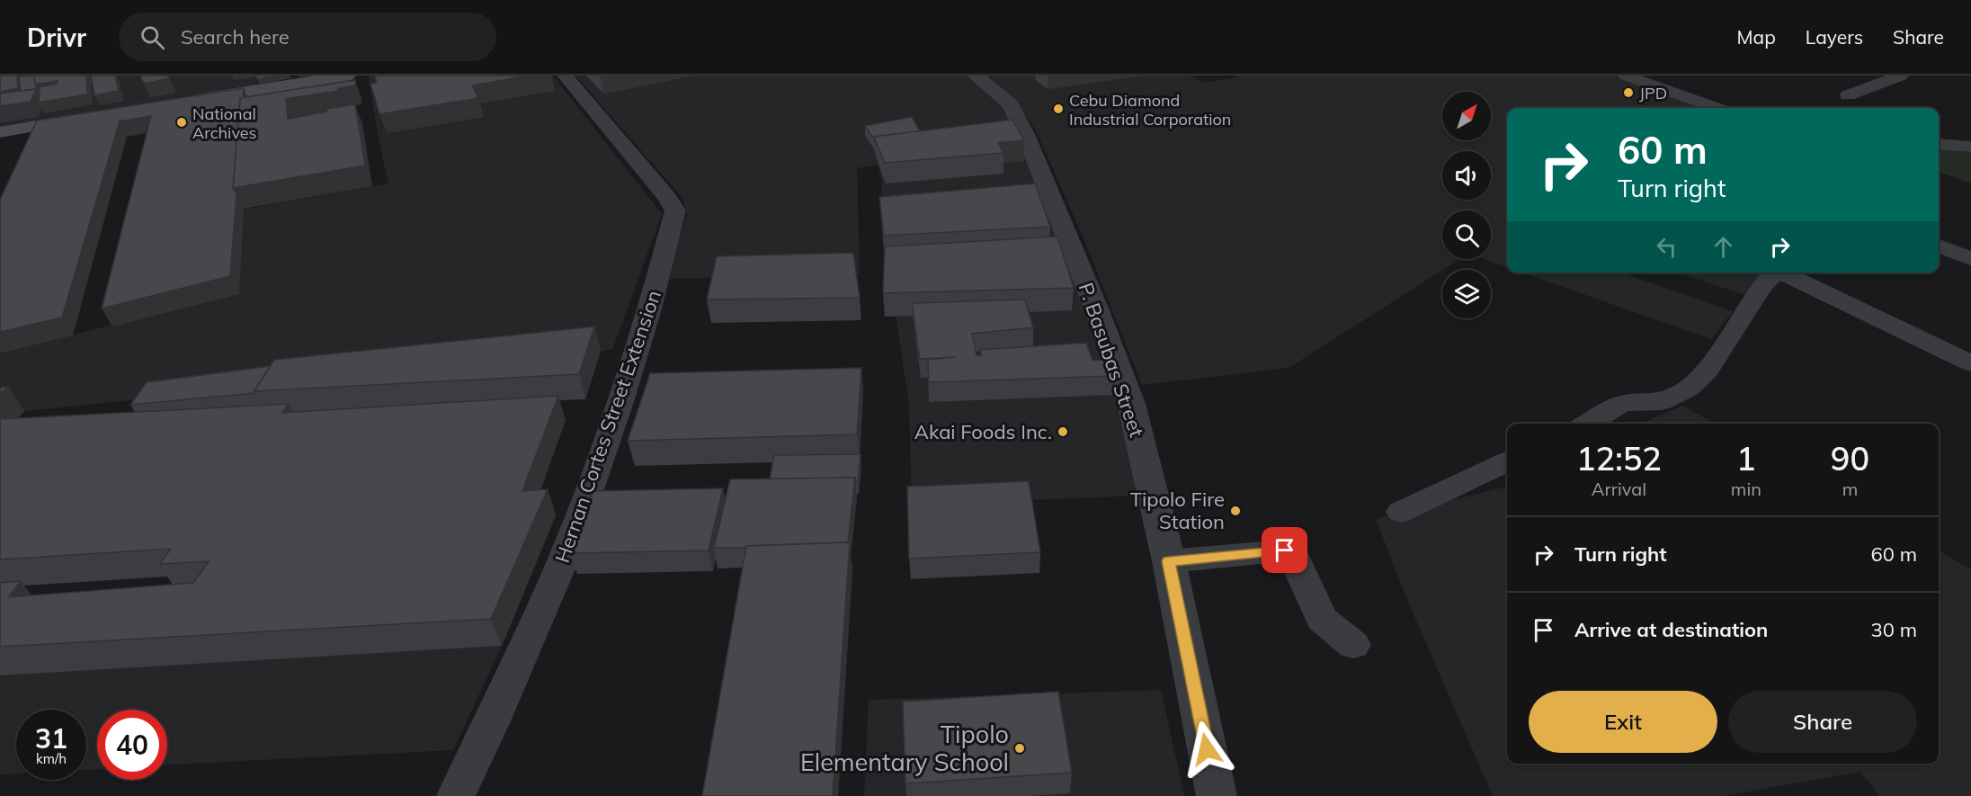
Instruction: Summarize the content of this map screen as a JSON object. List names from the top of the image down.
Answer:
{
  "streets": {
    "street": ["P. Basubas Street", "Hernan Cortes Street Extension"]
  },
  "places": [
    "JPD",
    "Cebu Diamond Industrial Corporation",
    "National Archives",
    "Akai Foods Inc.",
    "Tipolo Fire Station",
    "Tipolo Elementary School"
  ],
  "north": "top right",
  "page": {
    "header": "Drivr",
    "search": "Search here",
    "nav": ["Map", "Layers", "Share"],
    "turn": ["60 m", "Turn right"],
    "eta": [
      "12:52",
      "Arrival",
      "1",
      "min",
      "90",
      "m"
    ],
    "list": [
      {
        "name": "Turn right",
        "value": "60 m"
      },
      {
        "name": "Arrive at destination",
        "value": "30 m"
      }
    ],
    "buttons": ["Exit", "Share"],
    "speed": "31 km/h",
    "limit": "40"
  }
}
